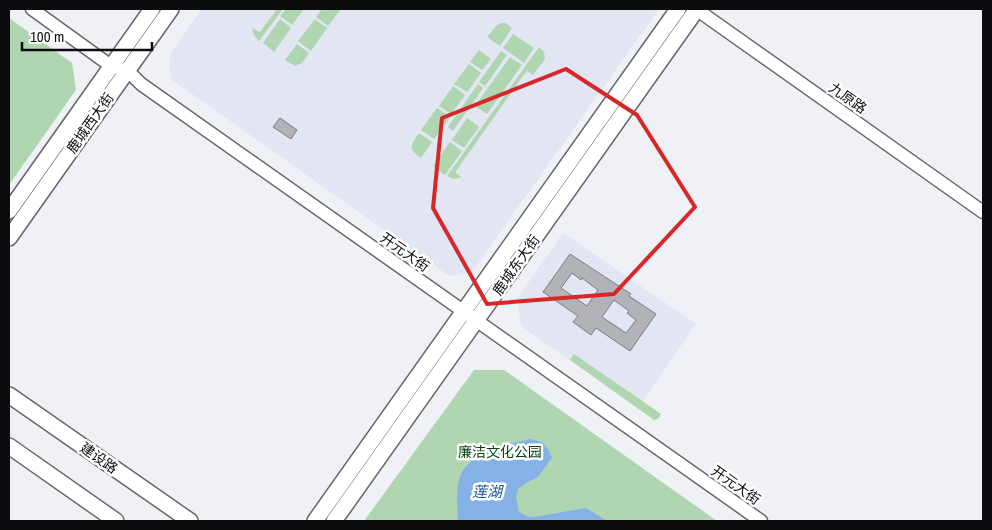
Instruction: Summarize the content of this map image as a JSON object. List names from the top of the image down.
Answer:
{
  "streets": {
    "main road": ["鹿城西大街", "鹿城东大街", "建设路"],
    "street": ["九原路", "开元大街"]
  },
  "crossings": [
    ["九原路", "鹿城东大街"],
    ["鹿城西大街", "开元大街"],
    ["开元大街", "鹿城东大街"]
  ],
  "water": ["莲湖"],
  "parks": ["廉洁文化公园"],
  "scale_bar": "100 m"
}
